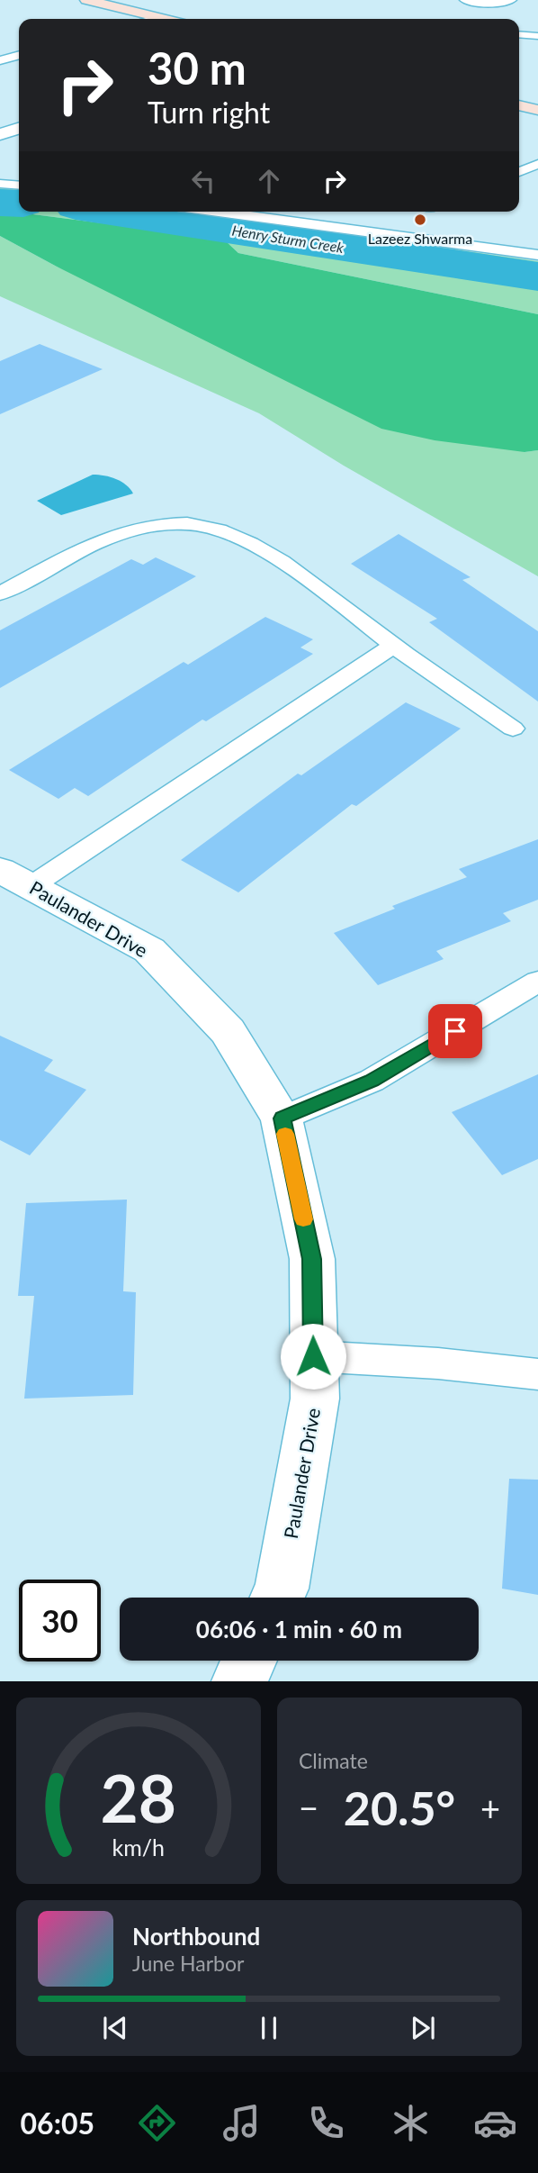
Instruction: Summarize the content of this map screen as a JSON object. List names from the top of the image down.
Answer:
{
  "streets": {
    "street": ["Paulander Drive"]
  },
  "water": ["Henry Sturm Creek"],
  "places": ["Lazeez Shwarma"],
  "page": {
    "turn": ["30 m", "Turn right"],
    "limit": "30",
    "trip": "06:06 · 1 min · 60 m",
    "tile": "Climate",
    "heat": ["−", "20.5°", "+"],
    "song": ["Northbound", "June Harbor"],
    "tabs": "06:05",
    "gauge": ["28", "km/h"]
  }
}
